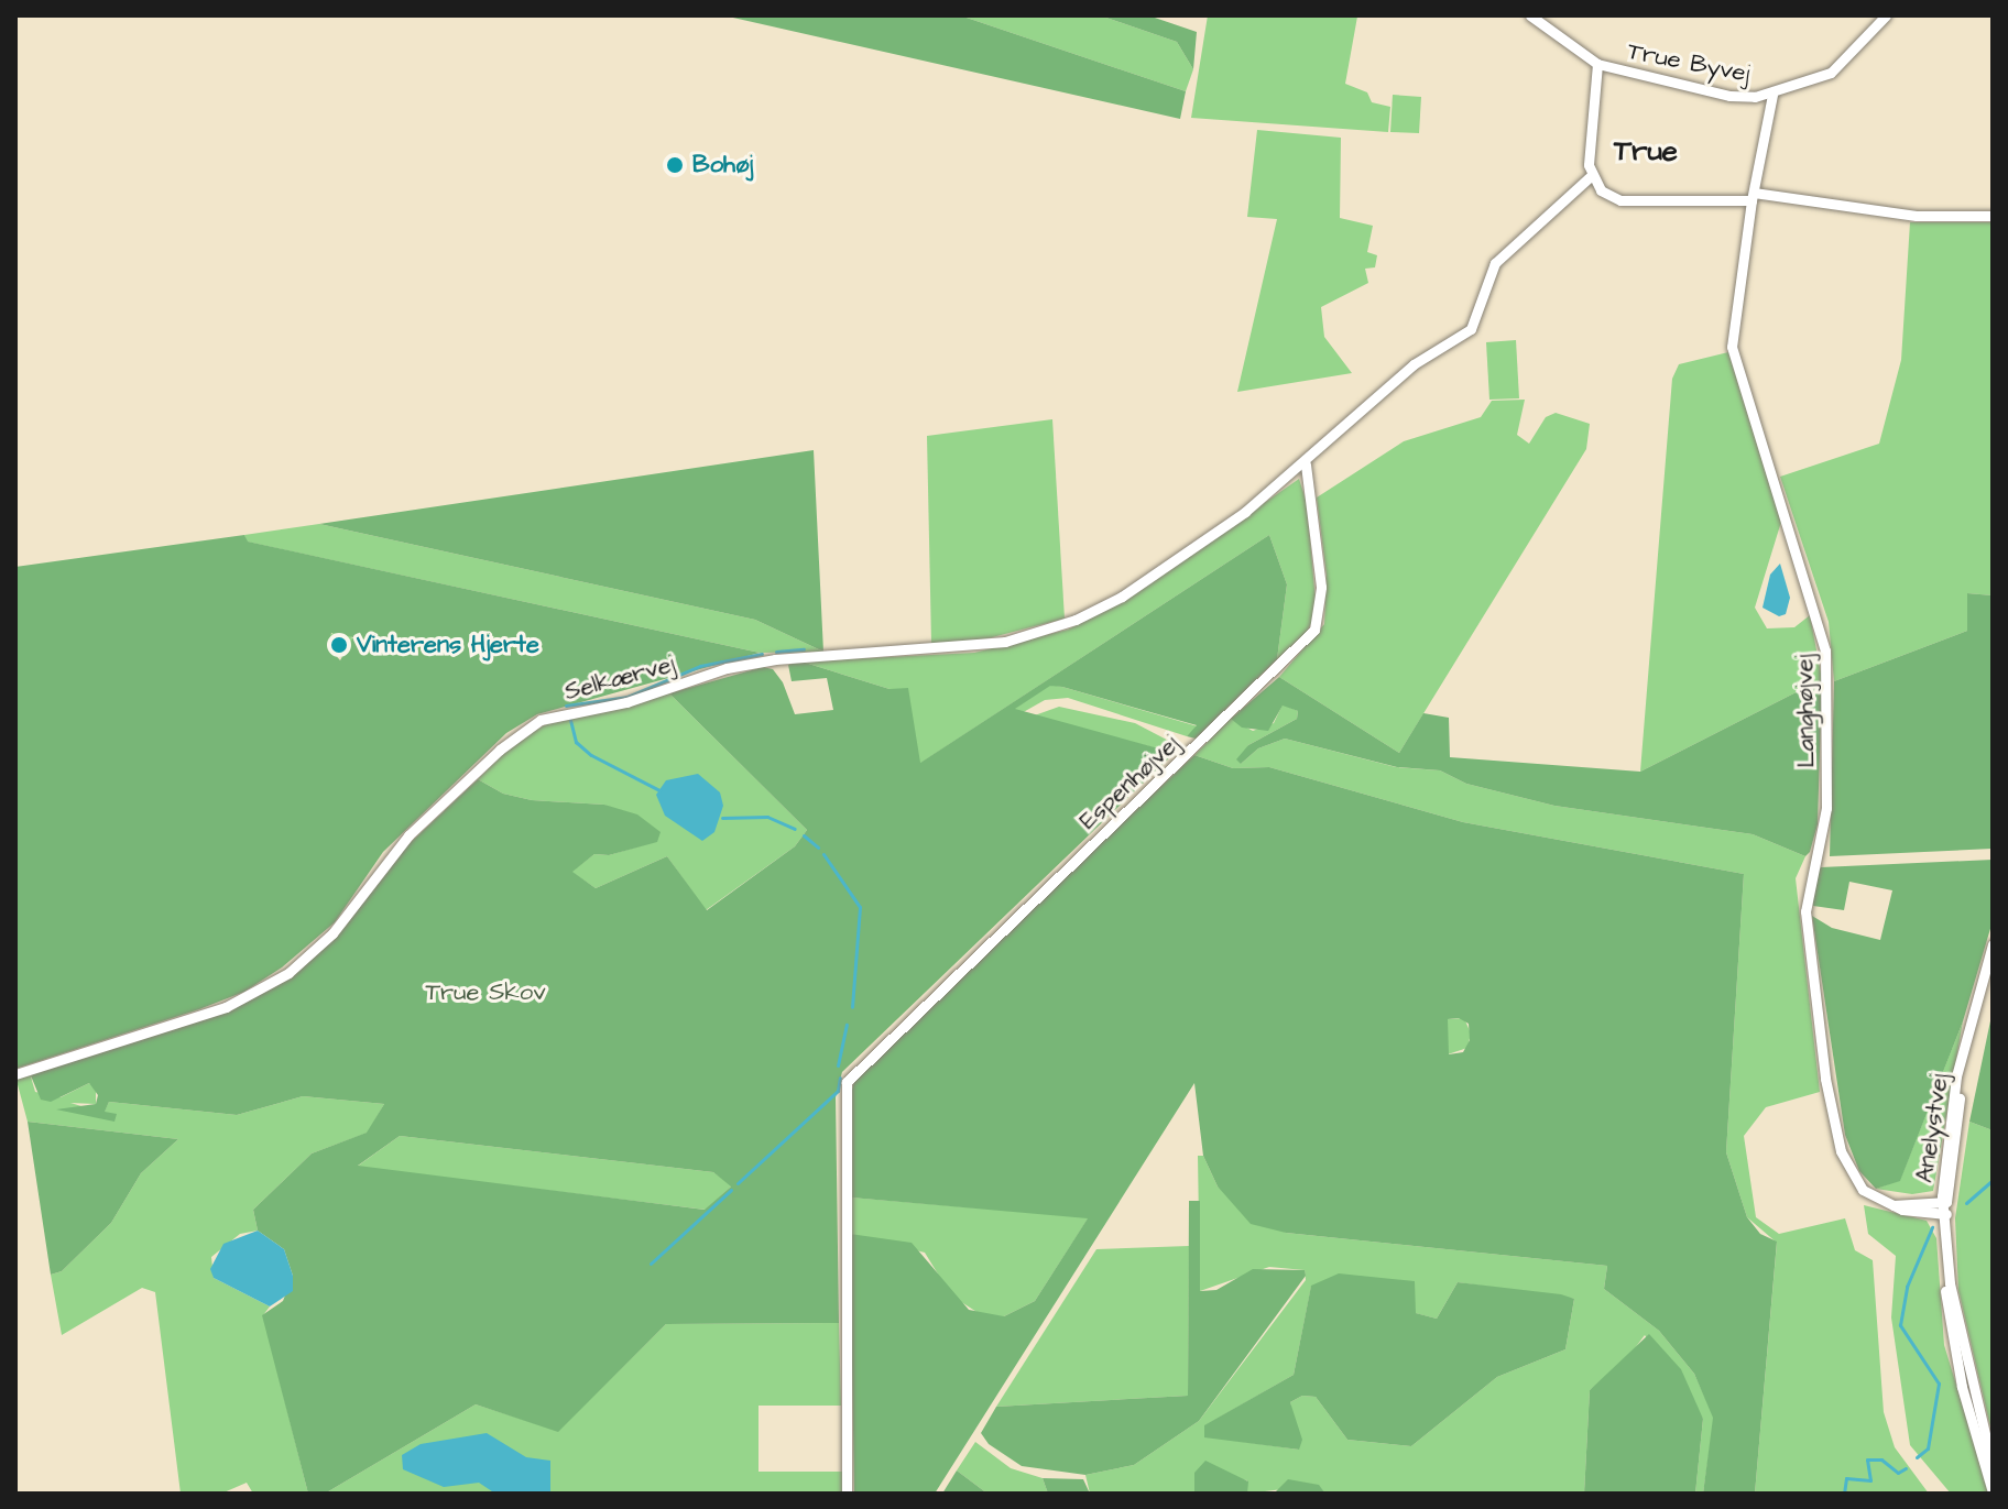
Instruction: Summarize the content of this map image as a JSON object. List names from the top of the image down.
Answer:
{
  "streets": {
    "street": [
      "True Byvej",
      "Selkærvej",
      "Langhøjvej",
      "Espenhøjvej",
      "Anelystvej"
    ]
  },
  "crossings": [
    ["True Byvej", "Langhøjvej"],
    ["Selkærvej", "Espenhøjvej"],
    ["Langhøjvej", "Anelystvej"]
  ],
  "districts": ["True"],
  "parks": ["True Skov"],
  "places": ["Bohøj", "Vinterens Hjerte"]
}
